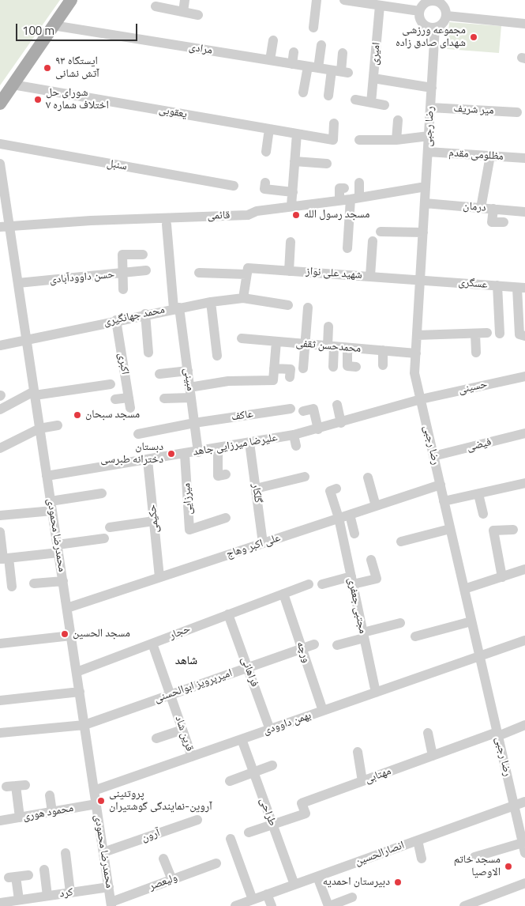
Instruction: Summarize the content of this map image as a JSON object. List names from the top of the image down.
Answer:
{
  "streets": {
    "street": [
      "مرادی",
      "امیری",
      "میر شریف",
      "یعقوبی",
      "رضا رجبی",
      "مظلومی مقدم",
      "سنبل",
      "درمان",
      "قائمی",
      "شهید علی نواز",
      "حسن داوودآبادی",
      "عسگری",
      "محمد جهانگیری",
      "محمدحسن ثقفی",
      "اکبری",
      "مبینی",
      "حسینی",
      "عاکف",
      "علیرضا میرزایی جاهد",
      "فیضی",
      "گلکار",
      "میرزایی",
      "حکیمی",
      "محمدرضا محمودی",
      "علی اکبر وهاج",
      "مجتبی جعفری",
      "حجار",
      "ورچه",
      "فراهانی",
      "امیرپرویز ابوالحسنی",
      "بهمن داوودی",
      "قرین شاد",
      "مهتابی",
      "طراحی",
      "محمود هوری",
      "آرون",
      "انصارالحسین",
      "ولیعصر",
      "کرد"
    ]
  },
  "crossings": [
    ["میر شریف", "رضا رجبی"],
    ["رضا رجبی", "مظلومی مقدم"],
    ["رضا رجبی", "درمان"],
    ["رضا رجبی", "قائمی"],
    ["رضا رجبی", "شهید علی نواز"],
    ["رضا رجبی", "عسگری"],
    ["رضا رجبی", "محمدحسن ثقفی"],
    ["رضا رجبی", "حسینی"],
    ["رضا رجبی", "علیرضا میرزایی جاهد"],
    ["رضا رجبی", "فیضی"],
    ["رضا رجبی", "علی اکبر وهاج"],
    ["رضا رجبی", "بهمن داوودی"],
    ["رضا رجبی", "مهتابی"],
    ["رضا رجبی", "انصارالحسین"],
    ["قائمی", "محمدرضا محمودی"],
    ["شهید علی نواز", "عسگری"],
    ["حسن داوودآبادی", "محمدرضا محمودی"],
    ["محمد جهانگیری", "اکبری"],
    ["محمد جهانگیری", "مبینی"],
    ["محمد جهانگیری", "محمدرضا محمودی"],
    ["مبینی", "عاکف"],
    ["مبینی", "علیرضا میرزایی جاهد"],
    ["حسینی", "علیرضا میرزایی جاهد"],
    ["علیرضا میرزایی جاهد", "گلکار"],
    ["علیرضا میرزایی جاهد", "میرزایی"],
    ["علیرضا میرزایی جاهد", "حکیمی"],
    ["علیرضا میرزایی جاهد", "محمدرضا محمودی"],
    ["گلکار", "علی اکبر وهاج"],
    ["حکیمی", "علی اکبر وهاج"],
    ["محمدرضا محمودی", "علی اکبر وهاج"],
    ["محمدرضا محمودی", "حجار"],
    ["محمدرضا محمودی", "امیرپرویز ابوالحسنی"],
    ["محمدرضا محمودی", "بهمن داوودی"],
    ["محمدرضا محمودی", "محمود هوری"],
    ["محمدرضا محمودی", "آرون"],
    ["محمدرضا محمودی", "ولیعصر"],
    ["محمدرضا محمودی", "کرد"],
    ["علی اکبر وهاج", "مجتبی جعفری"],
    ["مجتبی جعفری", "بهمن داوودی"],
    ["حجار", "ورچه"],
    ["حجار", "فراهانی"],
    ["حجار", "قرین شاد"],
    ["ورچه", "امیرپرویز ابوالحسنی"],
    ["ورچه", "بهمن داوودی"],
    ["فراهانی", "امیرپرویز ابوالحسنی"],
    ["فراهانی", "بهمن داوودی"],
    ["امیرپرویز ابوالحسنی", "قرین شاد"],
    ["بهمن داوودی", "قرین شاد"],
    ["بهمن داوودی", "طراحی"],
    ["مهتابی", "طراحی"],
    ["طراحی", "انصارالحسین"]
  ],
  "districts": ["شاهد"],
  "places": [
    "مجموعه ورزشی شهدای صادق زاده",
    "ایستگاه ۹۳ آتش نشانی",
    "شورای حل اختلاف شماره ۷",
    "مسجد رسول الله",
    "مسجد سبحان",
    "دبستان دخترانه طبرسی",
    "مسجد الحسین",
    "پروتئینی آروین-نمایندگی گوشتیران",
    "مسجد خاتم الاوصیا",
    "دبیرستان احمدیه"
  ],
  "scale_bar": "100 m"
}
